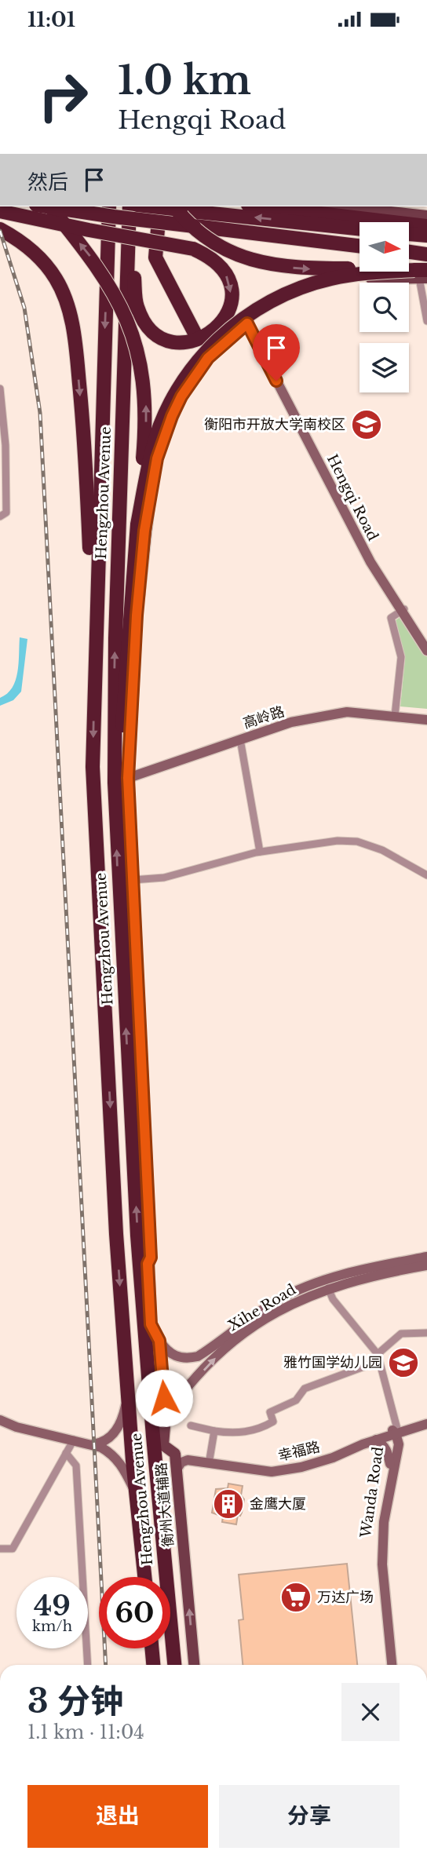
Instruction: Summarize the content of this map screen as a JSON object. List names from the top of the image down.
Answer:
{
  "streets": {
    "highway": ["Hengzhou Avenue"],
    "main road": ["衡州大道辅路"],
    "street": [
      "Hengqi Road",
      "高岭路",
      "Xihe Road",
      "幸福路",
      "Wanda Road"
    ]
  },
  "crossings": [
    ["Hengzhou Avenue", "高岭路"],
    ["Hengzhou Avenue", "衡州大道辅路"],
    ["Hengqi Road", "衡州大道辅路"],
    ["高岭路", "衡州大道辅路"],
    ["Xihe Road", "衡州大道辅路"],
    ["幸福路", "Wanda Road"],
    ["幸福路", "衡州大道辅路"]
  ],
  "places": {
    "school or university": ["衡阳市开放大学南校区", "雅竹国学幼儿园"],
    "building": ["金鹰大厦"],
    "supermarket": ["万达广场"]
  },
  "north": "right",
  "page": {
    "status": "11:01",
    "turn": ["1.0 km", "Hengqi Road"],
    "then": "然后",
    "speed": "49 km/h",
    "limit": "60",
    "heading": ["3 分钟", "1.1 km · 11:04"],
    "buttons": ["退出", "分享"]
  }
}
